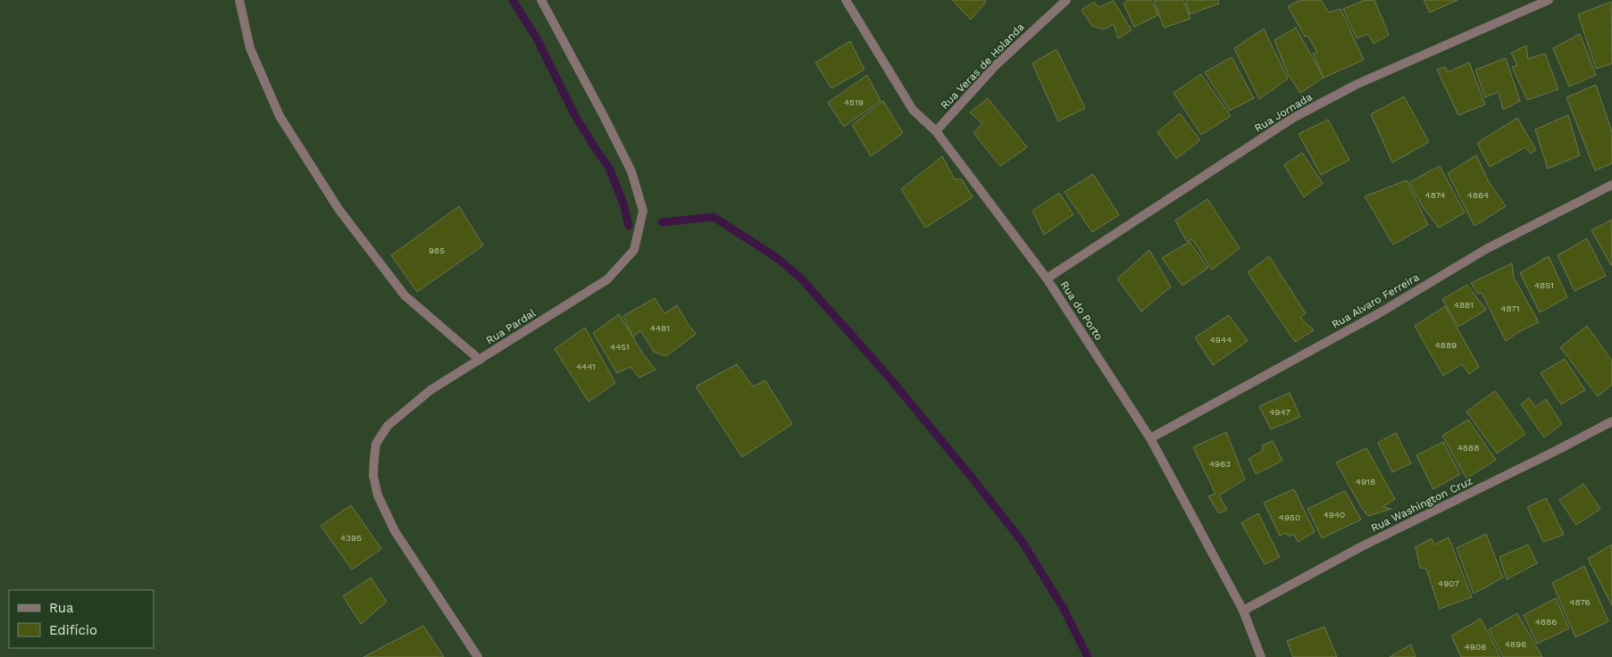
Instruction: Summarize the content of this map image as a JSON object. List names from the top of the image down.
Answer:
{
  "streets": {
    "street": [
      "Rua Veras de Holanda",
      "Rua Jornada",
      "Rua Alvaro Ferreira",
      "Rua do Porto",
      "Rua Pardal",
      "Rua Washington Cruz"
    ]
  },
  "crossings": [
    ["Rua Veras de Holanda", "Rua do Porto"],
    ["Rua Jornada", "Rua do Porto"],
    ["Rua Alvaro Ferreira", "Rua do Porto"],
    ["Rua do Porto", "Rua Washington Cruz"]
  ],
  "house_numbers": [
    "4519",
    "4874",
    "4864",
    "985",
    "4851",
    "4881",
    "4871",
    "4481",
    "4944",
    "4889",
    "4451",
    "4441",
    "4947",
    "4888",
    "4963",
    "4918",
    "4940",
    "4950",
    "4395",
    "4907",
    "4876",
    "4886",
    "4896",
    "4906"
  ],
  "legend": ["Rua", "Edifício"]
}
